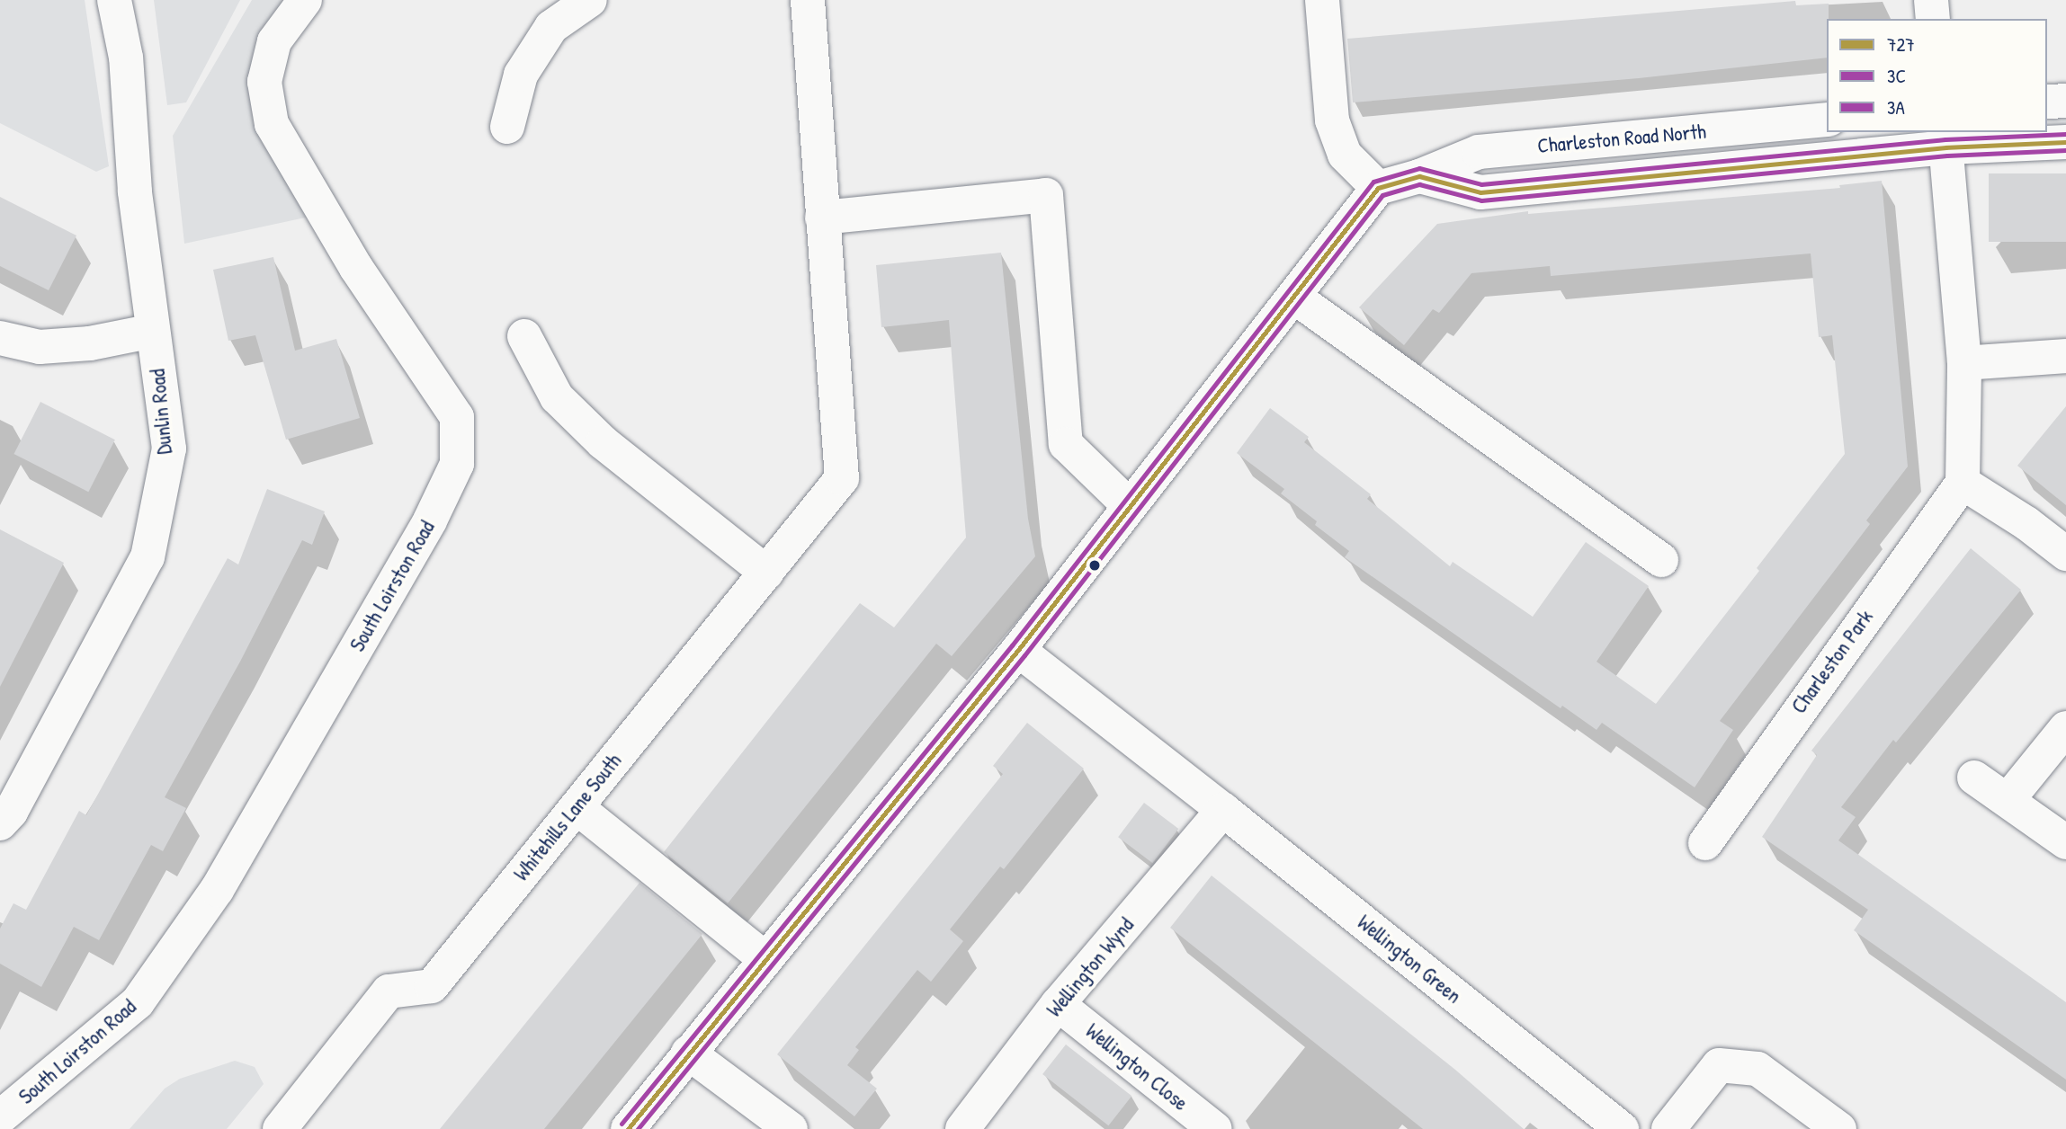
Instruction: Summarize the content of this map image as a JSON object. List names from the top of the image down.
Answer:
{
  "streets": {
    "street": [
      "Charleston Road North",
      "Dunlin Road",
      "South Loirston Road",
      "Charleston Park",
      "Whitehills Lane South",
      "Wellington Green",
      "Wellington Wynd",
      "Wellington Close"
    ]
  },
  "crossings": [
    ["Wellington Green", "Wellington Wynd"],
    ["Wellington Wynd", "Wellington Close"]
  ],
  "lines": ["transit line 3A", "transit line 727", "transit line 3C"],
  "legend": ["727", "3C", "3A"]
}
